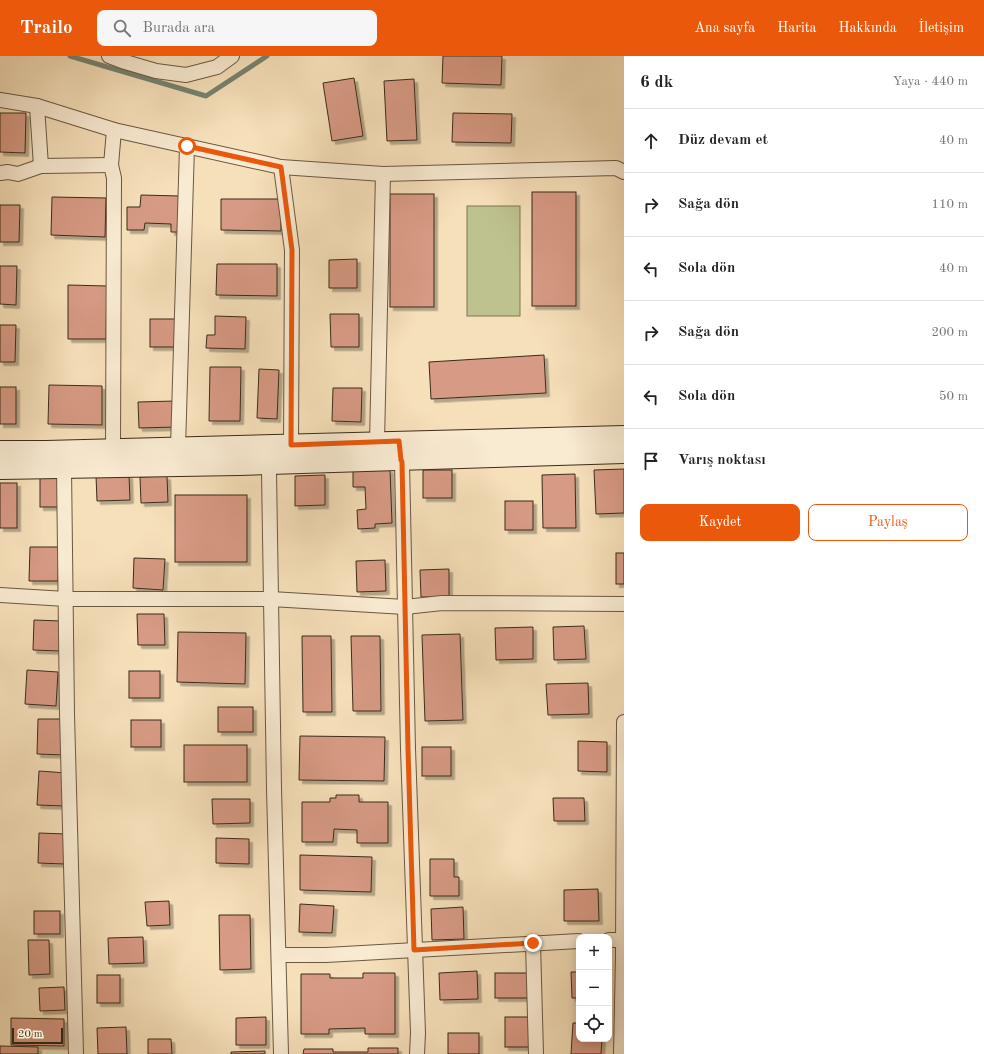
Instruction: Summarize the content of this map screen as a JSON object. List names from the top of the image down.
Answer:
{
  "scale_bar": "20 m",
  "page": {
    "header": "Trailo",
    "search": "Burada ara",
    "nav": [
      "Ana sayfa",
      "Harita",
      "Hakkında",
      "İletişim"
    ],
    "heading": ["6 dk", "Yaya · 440 m"],
    "list": [
      ["Düz devam et", "40 m"],
      ["Sağa dön", "110 m"],
      ["Sola dön", "40 m"],
      ["Sağa dön", "200 m"],
      ["Sola dön", "50 m"],
      "Varış noktası"
    ],
    "buttons": ["Kaydet", "Paylaş"],
    "map_buttons": ["+", "−"],
    "scale": "20 m"
  }
}
